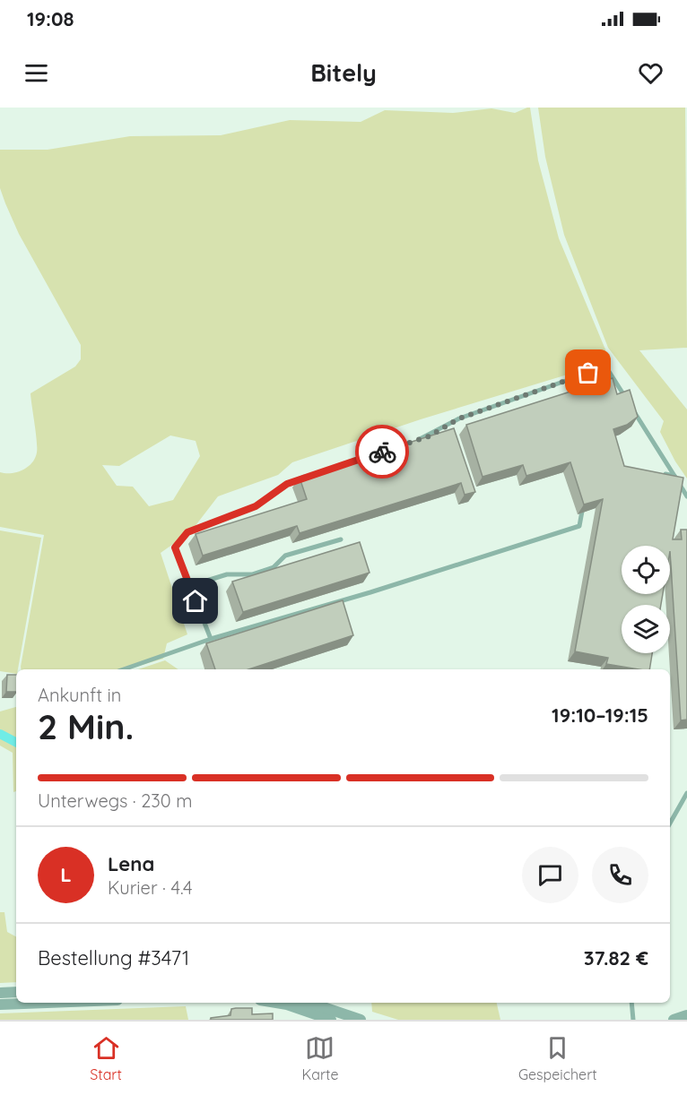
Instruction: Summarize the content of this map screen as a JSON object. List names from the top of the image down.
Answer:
{
  "page": {
    "status": "19:08",
    "header": "Bitely",
    "heading": ["2 Min.", "Ankunft in", "19:10–19:15"],
    "panel": [
      "Lena",
      "Kurier · 4.4",
      "Bestellung #3471",
      "37.82 €"
    ],
    "bar": "Unterwegs · 230 m",
    "round": "L",
    "tabs": ["Start", "Karte", "Gespeichert"]
  }
}
